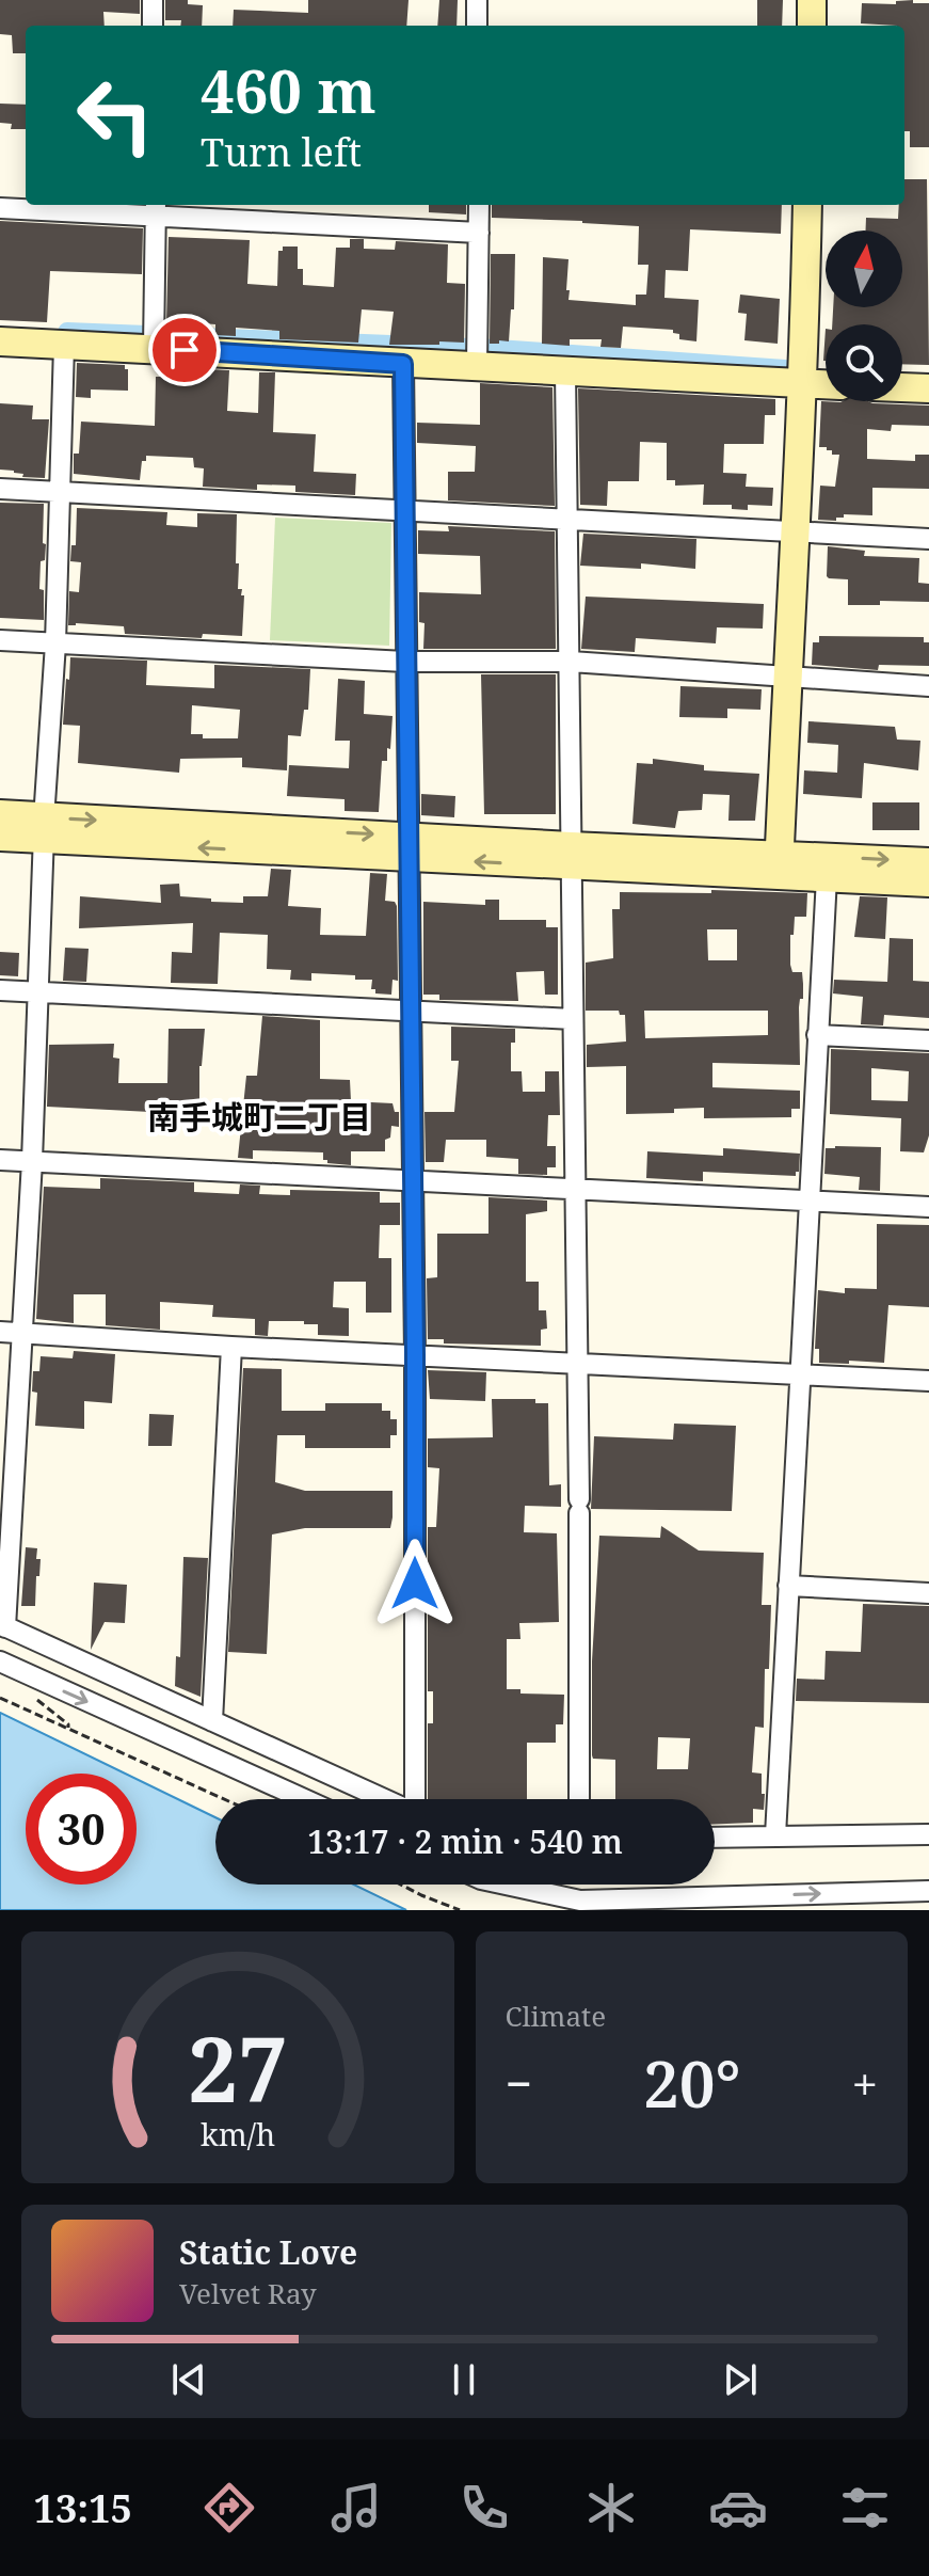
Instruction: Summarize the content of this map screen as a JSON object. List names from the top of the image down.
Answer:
{
  "districts": ["南手城町二丁目"],
  "north": "top",
  "page": {
    "turn": ["460 m", "Turn left"],
    "limit": "30",
    "trip": "13:17 · 2 min · 540 m",
    "tile": "Climate",
    "heat": ["−", "20°", "+"],
    "song": ["Static Love", "Velvet Ray"],
    "tabs": "13:15",
    "gauge": ["27", "km/h"]
  }
}
